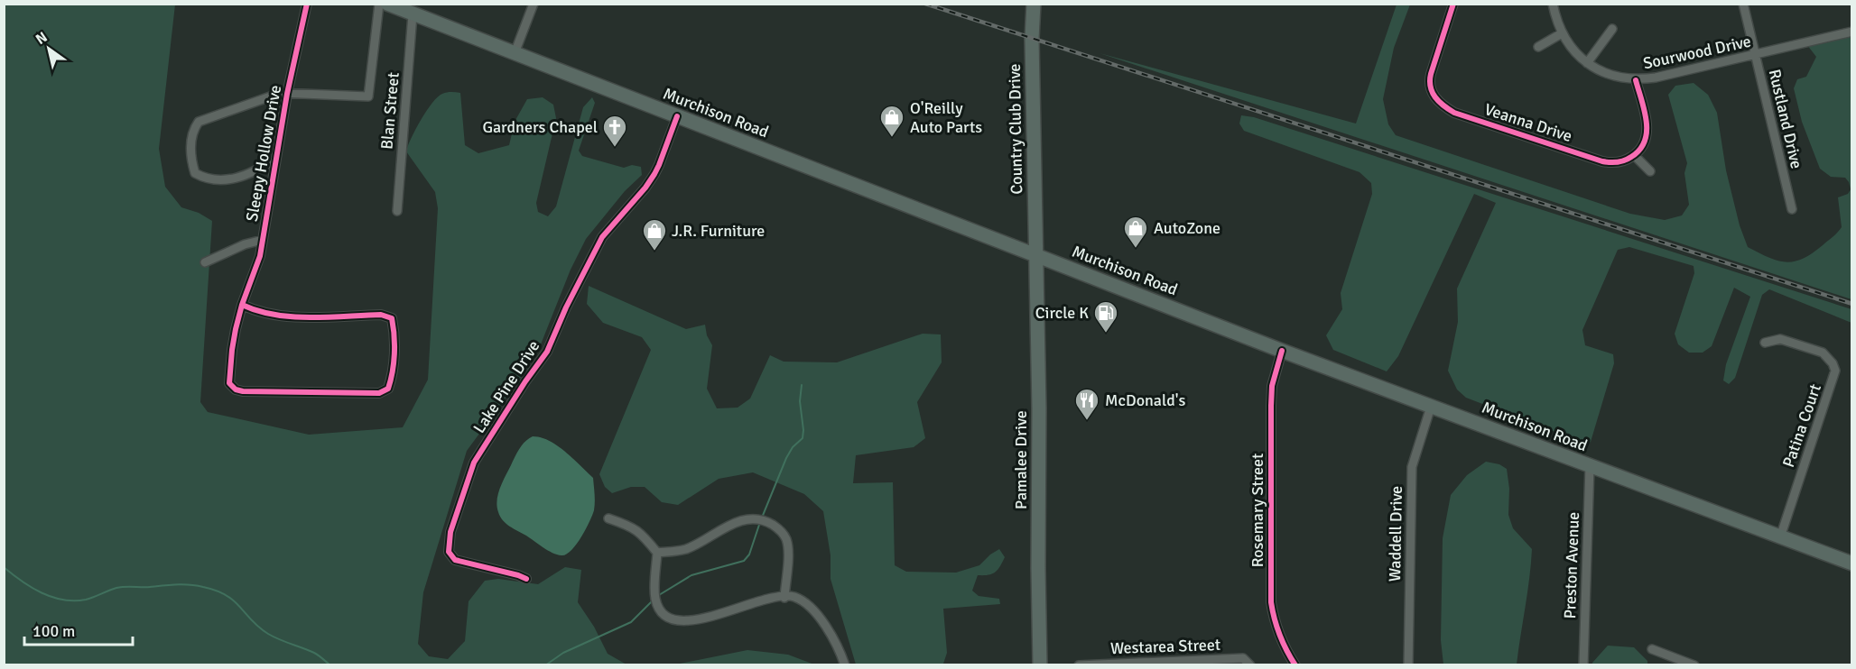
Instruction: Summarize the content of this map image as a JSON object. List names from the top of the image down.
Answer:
{
  "streets": {
    "main road": ["Murchison Road", "Country Club Drive", "Pamalee Drive"],
    "street": [
      "Sourwood Drive",
      "Blan Street",
      "Rustland Drive",
      "Veanna Drive",
      "Sleepy Hollow Drive",
      "Lake Pine Drive",
      "Patina Court",
      "Rosemary Street",
      "Waddell Drive",
      "Preston Avenue",
      "Westarea Street"
    ]
  },
  "crossings": [
    ["Sourwood Drive", "Rustland Drive"],
    ["Blan Street", "Murchison Road"],
    ["Murchison Road", "Country Club Drive"],
    ["Murchison Road", "Lake Pine Drive"],
    ["Murchison Road", "Patina Court"],
    ["Murchison Road", "Pamalee Drive"],
    ["Murchison Road", "Rosemary Street"],
    ["Murchison Road", "Waddell Drive"],
    ["Murchison Road", "Preston Avenue"],
    ["Country Club Drive", "Pamalee Drive"]
  ],
  "places": {
    "shop": ["O'Reilly Auto Parts", "AutoZone", "J.R. Furniture"],
    "church": ["Gardners Chapel"],
    "fuel station": ["Circle K"],
    "restaurant": ["McDonald's"]
  },
  "scale_bar": "100 m",
  "north": "top left"
}
